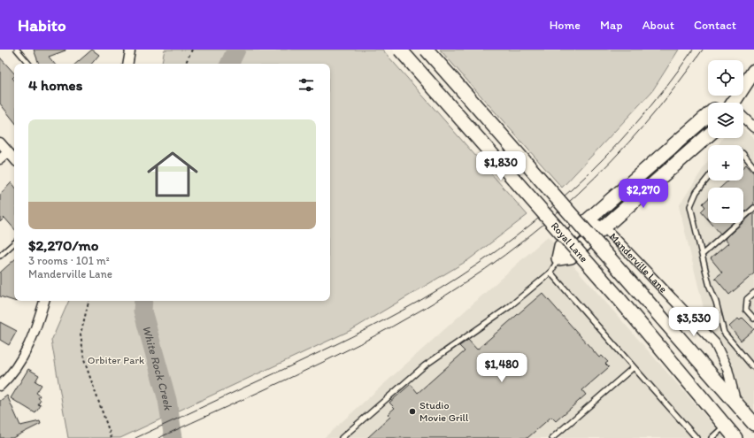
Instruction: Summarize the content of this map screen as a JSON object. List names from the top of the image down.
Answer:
{
  "streets": {
    "main road": ["Royal Lane", "Manderville Lane"]
  },
  "crossings": [
    ["Royal Lane", "Manderville Lane"]
  ],
  "water": ["White Rock Creek"],
  "parks": ["Orbiter Park"],
  "places": ["Studio Movie Grill"],
  "page": {
    "header": "Habito",
    "nav": [
      "Home",
      "Map",
      "About",
      "Contact"
    ],
    "map_buttons": ["+", "−"],
    "heading": "4 homes",
    "list": [
      {
        "name": "$2,270/mo",
        "note": "3 rooms · 101 m² · Manderville Lane"
      }
    ],
    "price": [
      "$1,830",
      "$2,270",
      "$3,530",
      "$1,480"
    ]
  }
}
